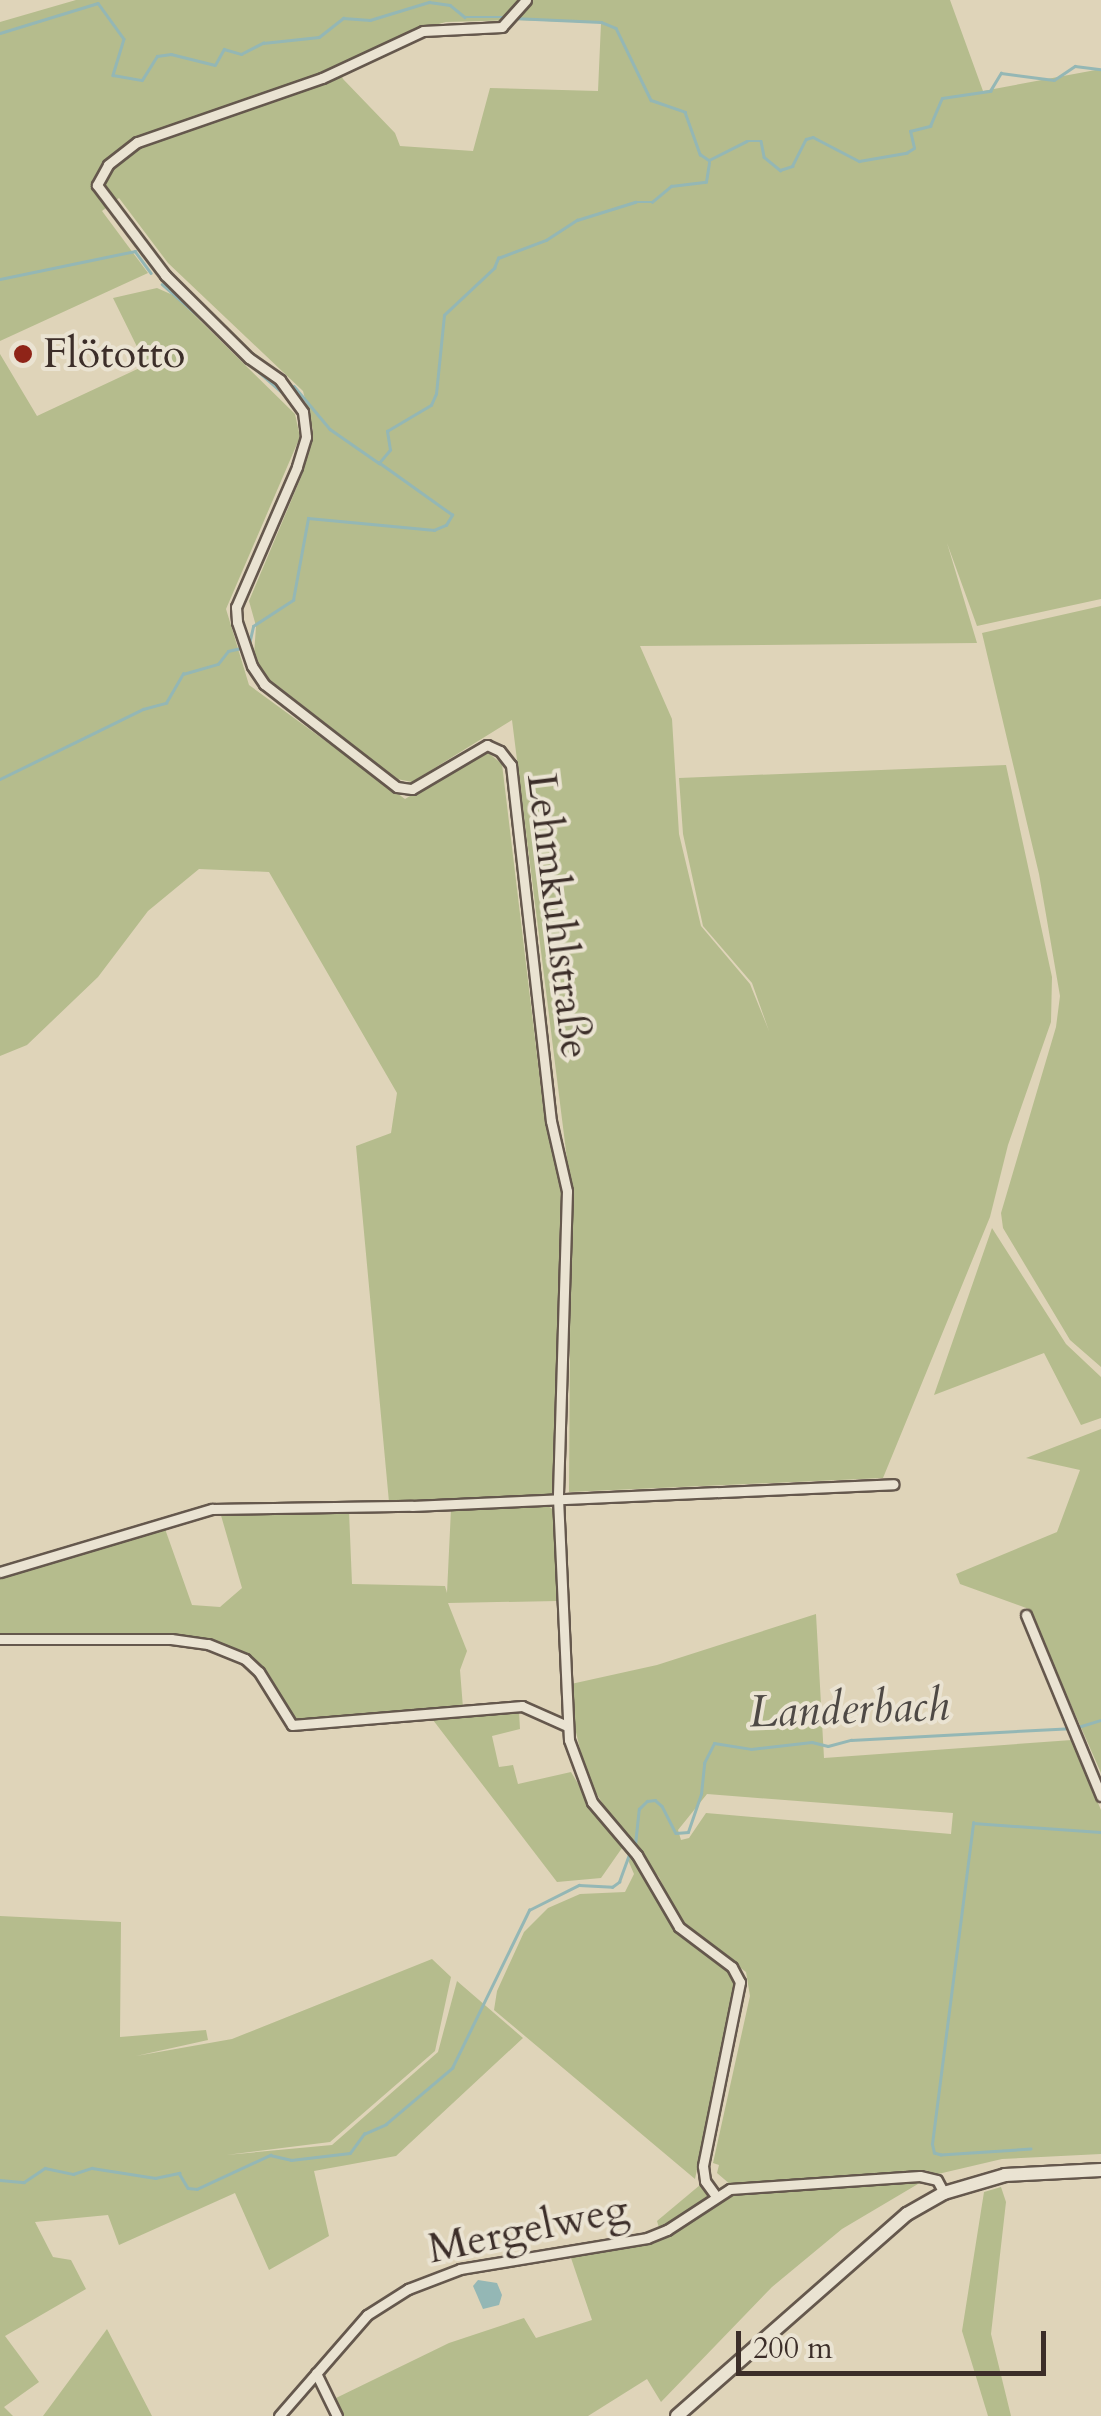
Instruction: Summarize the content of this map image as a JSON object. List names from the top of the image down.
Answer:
{
  "streets": {
    "street": ["Lehmkuhlstraße", "Mergelweg"]
  },
  "crossings": [
    ["Lehmkuhlstraße", "Mergelweg"]
  ],
  "water": ["Landerbach"],
  "places": ["Flötotto"],
  "scale_bar": "200 m"
}
